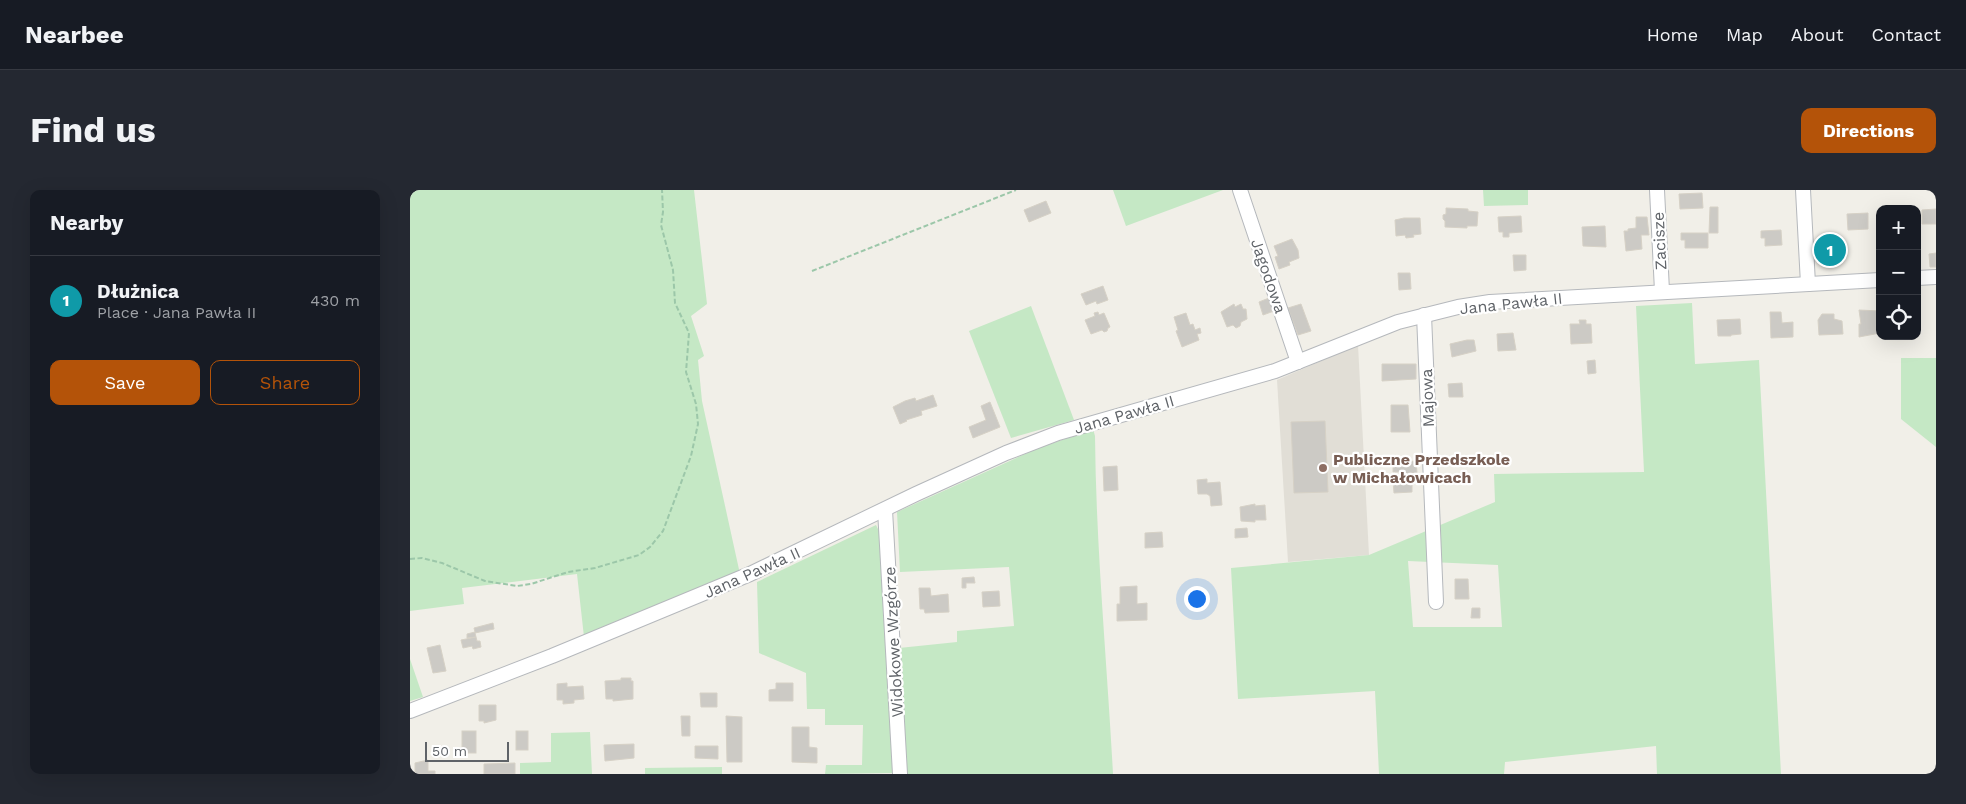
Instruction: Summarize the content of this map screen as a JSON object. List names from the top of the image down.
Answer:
{
  "streets": {
    "street": [
      "Zacisze",
      "Jagodowa",
      "Jana Pawła II",
      "Majowa",
      "Widokowe Wzgórze"
    ]
  },
  "crossings": [
    ["Zacisze", "Jana Pawła II"],
    ["Jagodowa", "Jana Pawła II"],
    ["Jana Pawła II", "Majowa"],
    ["Jana Pawła II", "Widokowe Wzgórze"]
  ],
  "places": ["Publiczne Przedszkole w Michałowicach"],
  "scale_bar": "50 m",
  "page": {
    "header": "Nearbee",
    "nav": [
      "Home",
      "Map",
      "About",
      "Contact"
    ],
    "buttons": [
      "Directions",
      ["Save", "Share"]
    ],
    "title": "Find us",
    "heading": "Nearby",
    "map_buttons": ["+", "−"],
    "pins": "1",
    "list": [
      {
        "mark": "1",
        "name": "Dłużnica",
        "note": "Place · Jana Pawła II",
        "value": "430 m"
      }
    ],
    "scale": "50 m"
  }
}
